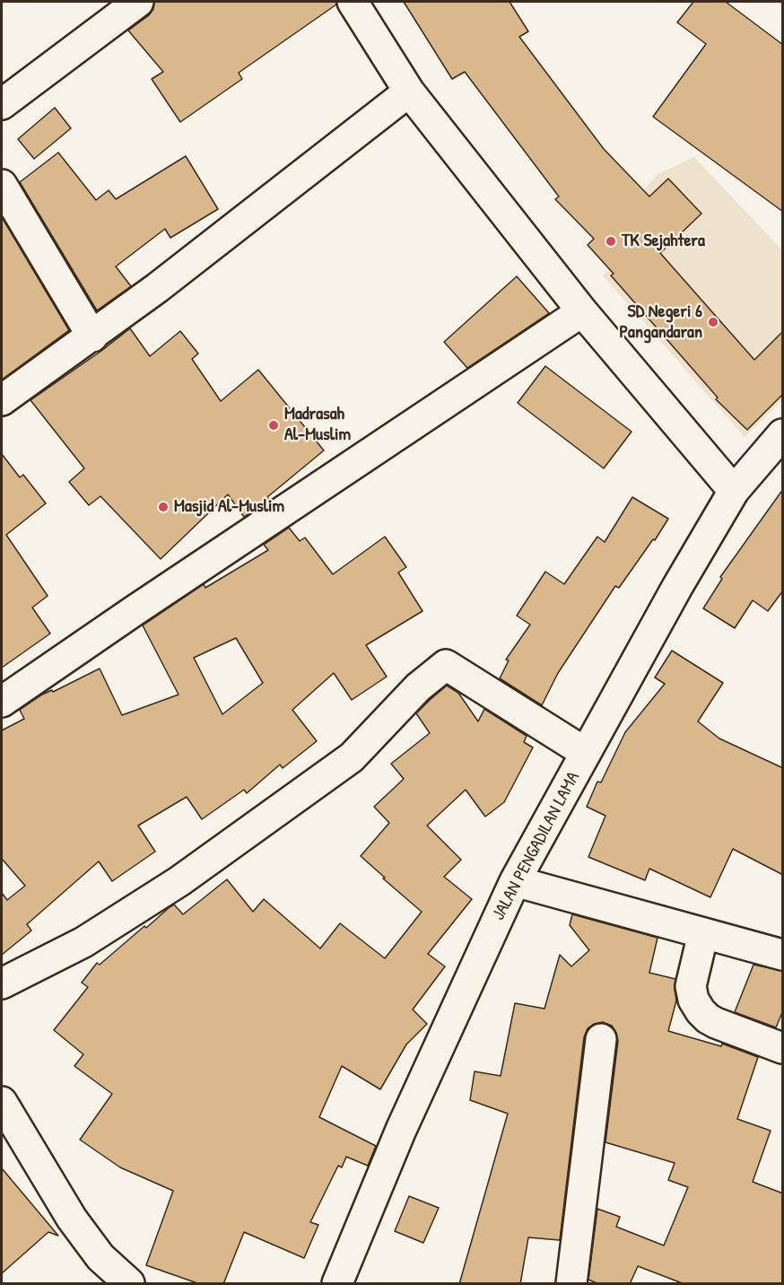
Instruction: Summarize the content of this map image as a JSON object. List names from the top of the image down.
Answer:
{
  "streets": {
    "street": ["JALAN PENGADILAN LAMA"]
  },
  "places": [
    "TK Sejahtera",
    "SD Negeri 6 Pangandaran",
    "Madrasah Al-Muslim",
    "Masjid Al-Muslim"
  ]
}
